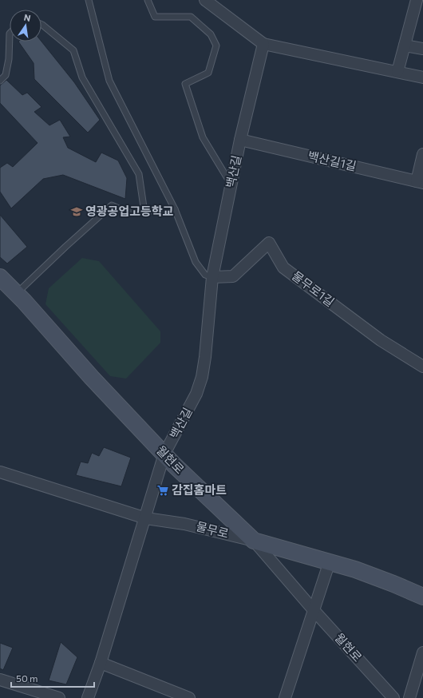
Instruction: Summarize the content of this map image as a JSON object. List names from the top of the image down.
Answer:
{
  "streets": {
    "main road": ["월현로", "물무로"],
    "street": ["백산길1길", "백산길", "물무로1길"]
  },
  "crossings": [
    ["백산길1길", "백산길"],
    ["백산길", "물무로1길"],
    ["백산길", "월현로"],
    ["백산길", "물무로"],
    ["월현로", "물무로"]
  ],
  "places": {
    "school or university": ["영광공업고등학교"],
    "supermarket": ["감집홈마트"]
  },
  "scale_bar": "50 m",
  "north": "top"
}
